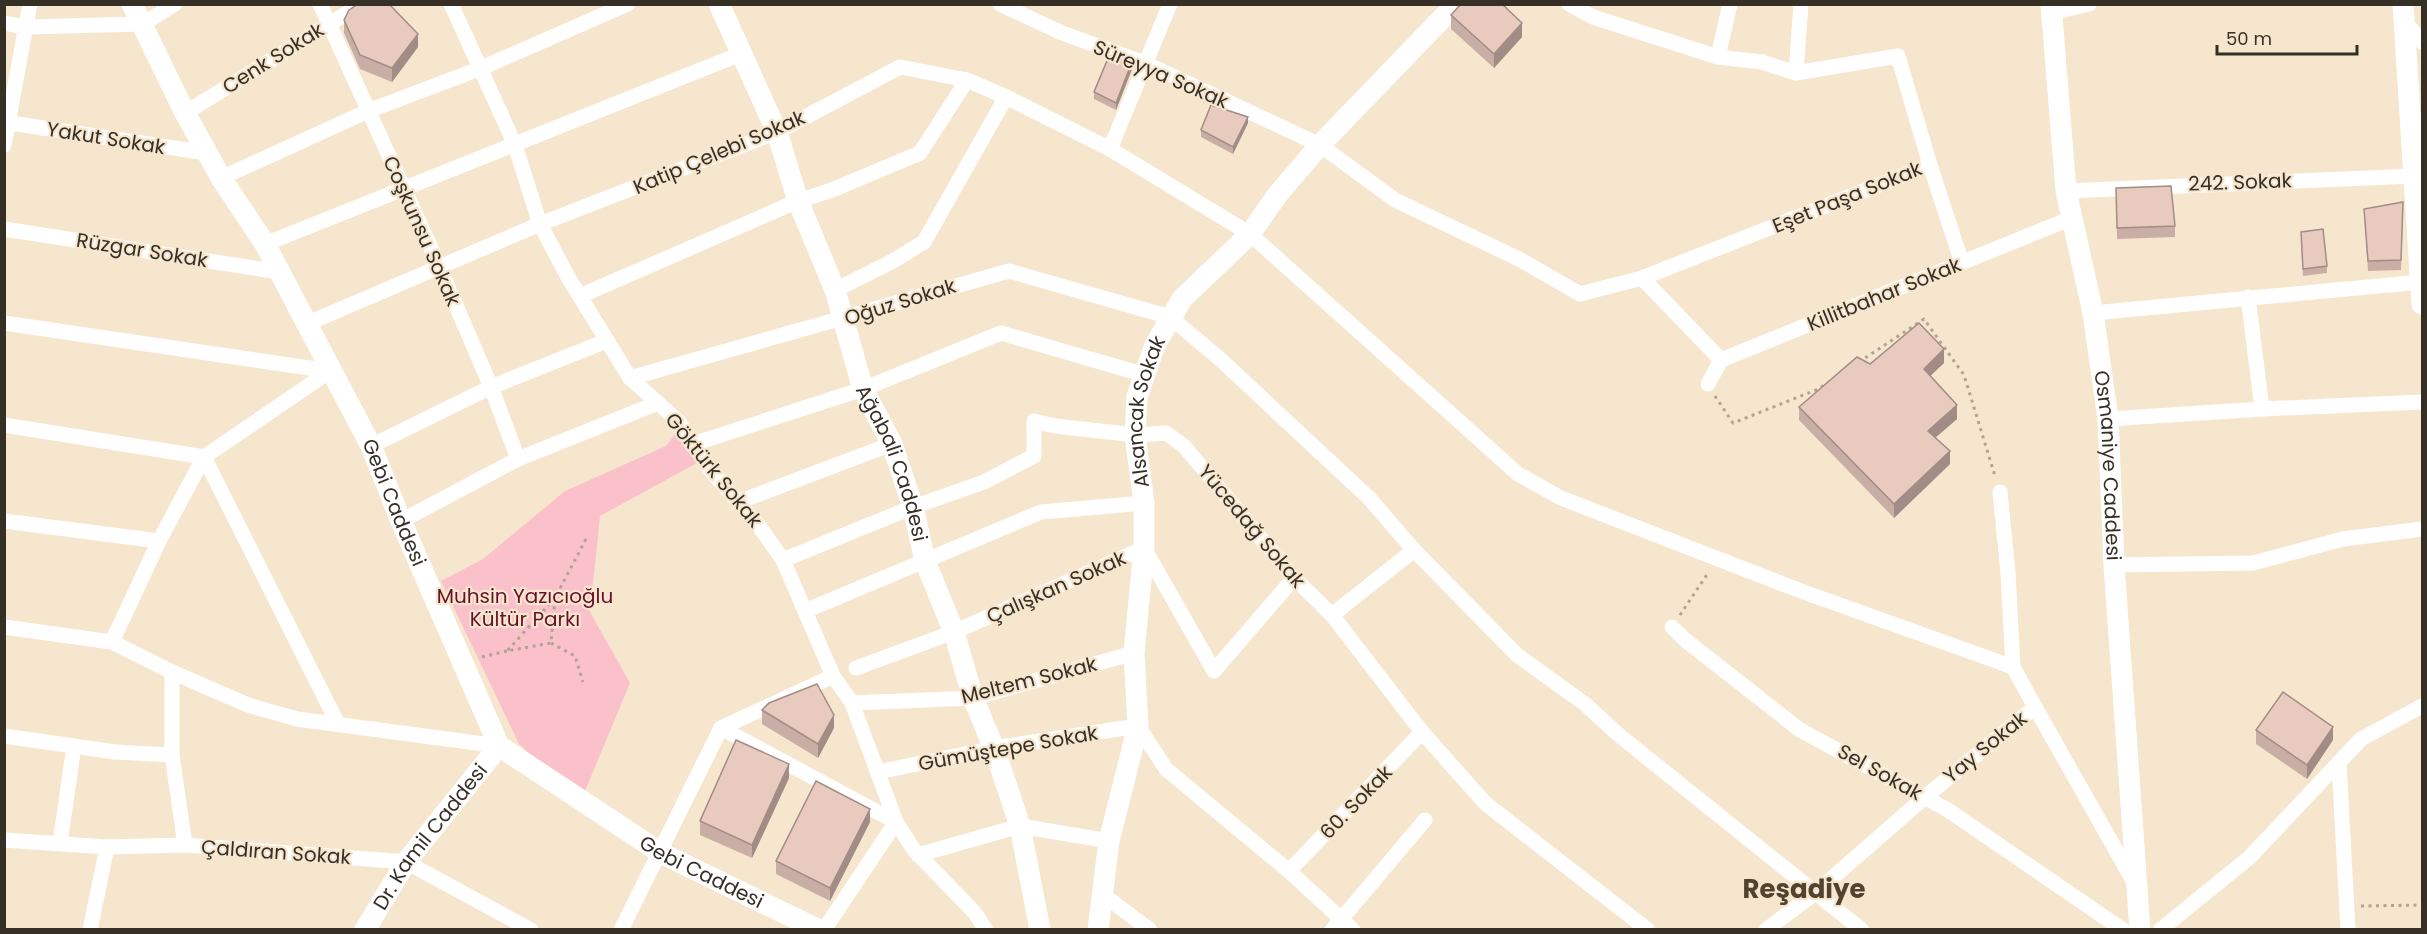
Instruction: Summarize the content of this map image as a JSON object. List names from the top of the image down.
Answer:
{
  "streets": {
    "street": [
      "Cenk Sokak",
      "Süreyya Sokak",
      "Yakut Sokak",
      "Katip Çelebi Sokak",
      "242. Sokak",
      "Eşet Paşa Sokak",
      "Coşkunsu Sokak",
      "Rüzgar Sokak",
      "Killitbahar Sokak",
      "Oğuz Sokak",
      "Alsancak Sokak",
      "Ağabali Caddesi",
      "Osmaniye Caddesi",
      "Göktürk Sokak",
      "Gebi Caddesi",
      "Yücedağ Sokak",
      "Çalışkan Sokak",
      "Meltem Sokak",
      "Yay Sokak",
      "Gümüştepe Sokak",
      "Sel Sokak",
      "60. Sokak",
      "Dr. Kamil Caddesi",
      "Çaldıran Sokak"
    ]
  },
  "crossings": [
    ["Cenk Sokak", "Coşkunsu Sokak"],
    ["Cenk Sokak", "Gebi Caddesi"],
    ["Süreyya Sokak", "Eşet Paşa Sokak"],
    ["Süreyya Sokak", "Alsancak Sokak"],
    ["Yakut Sokak", "Gebi Caddesi"],
    ["Katip Çelebi Sokak", "Coşkunsu Sokak"],
    ["Katip Çelebi Sokak", "Alsancak Sokak"],
    ["Katip Çelebi Sokak", "Ağabali Caddesi"],
    ["Katip Çelebi Sokak", "Göktürk Sokak"],
    ["Katip Çelebi Sokak", "Gebi Caddesi"],
    ["Katip Çelebi Sokak", "Yay Sokak"],
    ["242. Sokak", "Osmaniye Caddesi"],
    ["Rüzgar Sokak", "Gebi Caddesi"],
    ["Killitbahar Sokak", "Osmaniye Caddesi"],
    ["Oğuz Sokak", "Alsancak Sokak"],
    ["Oğuz Sokak", "Ağabali Caddesi"],
    ["Oğuz Sokak", "Göktürk Sokak"],
    ["Alsancak Sokak", "Yücedağ Sokak"],
    ["Alsancak Sokak", "Çalışkan Sokak"],
    ["Alsancak Sokak", "Meltem Sokak"],
    ["Alsancak Sokak", "Gümüştepe Sokak"],
    ["Ağabali Caddesi", "Yücedağ Sokak"],
    ["Ağabali Caddesi", "Çalışkan Sokak"],
    ["Ağabali Caddesi", "Meltem Sokak"],
    ["Ağabali Caddesi", "Gümüştepe Sokak"],
    ["Göktürk Sokak", "Yücedağ Sokak"],
    ["Göktürk Sokak", "Meltem Sokak"],
    ["Göktürk Sokak", "Gümüştepe Sokak"],
    ["Gebi Caddesi", "Dr. Kamil Caddesi"],
    ["Yücedağ Sokak", "Çalışkan Sokak"],
    ["Yücedağ Sokak", "60. Sokak"],
    ["Yay Sokak", "Sel Sokak"],
    ["Dr. Kamil Caddesi", "Çaldıran Sokak"]
  ],
  "districts": ["Reşadiye"],
  "parks": ["Muhsin Yazıcıoğlu Kültür Parkı"],
  "scale_bar": "50 m"
}
